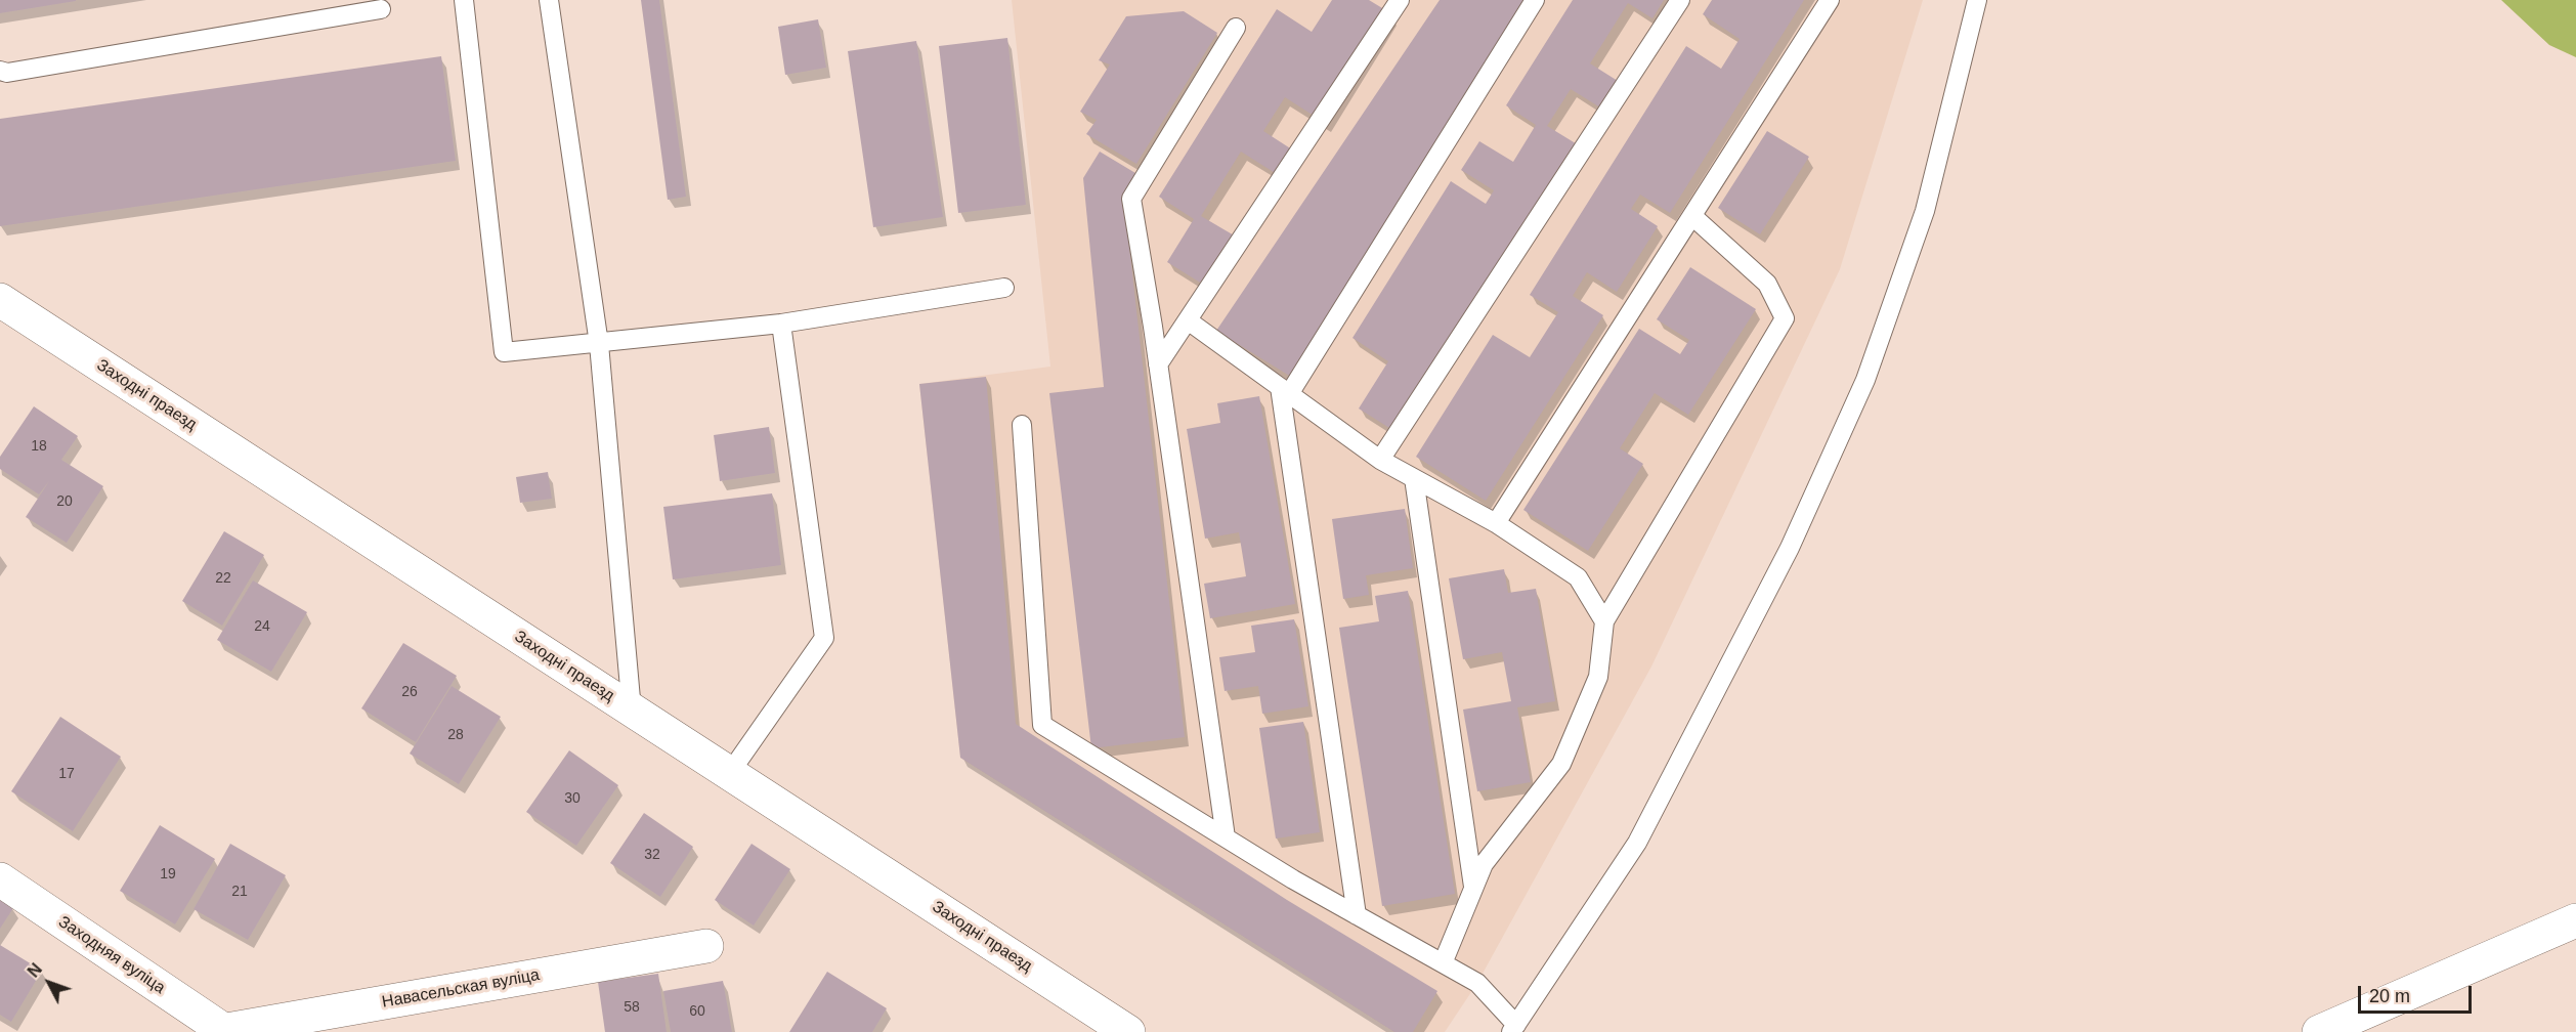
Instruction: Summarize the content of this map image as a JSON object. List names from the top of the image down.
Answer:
{
  "streets": {
    "street": ["Заходні праезд", "Заходняя вуліца", "Навасельская вуліца"]
  },
  "crossings": [
    ["Заходняя вуліца", "Навасельская вуліца"]
  ],
  "house_numbers": [
    "18",
    "20",
    "22",
    "24",
    "26",
    "28",
    "17",
    "30",
    "32",
    "19",
    "21",
    "58",
    "60"
  ],
  "scale_bar": "20 m",
  "north": "top left"
}
